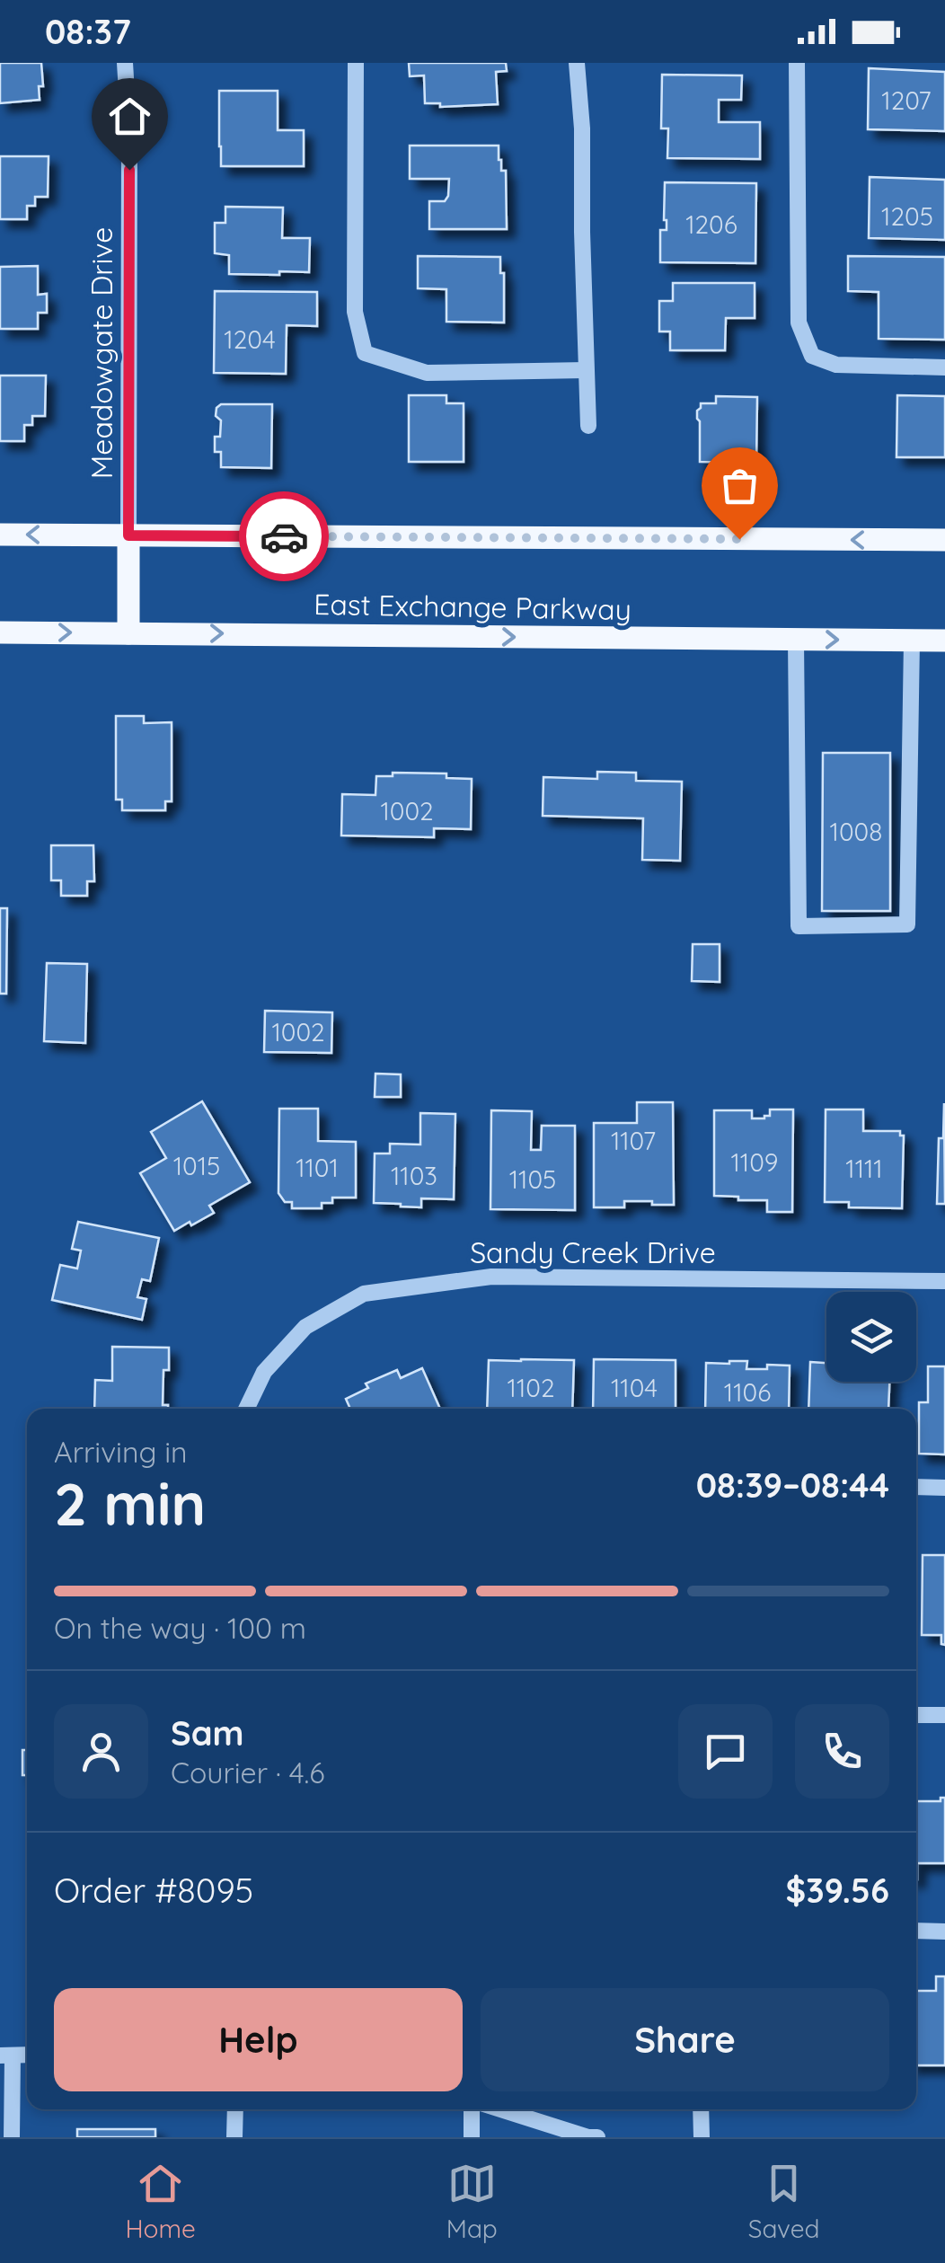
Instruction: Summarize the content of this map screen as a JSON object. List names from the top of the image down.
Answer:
{
  "streets": {
    "main road": ["East Exchange Parkway"],
    "street": ["Meadowgate Drive", "Sandy Creek Drive"]
  },
  "house_numbers": [
    "1207",
    "1205",
    "1206",
    "1204",
    "1002",
    "1008",
    "1002",
    "1107",
    "1109",
    "1015",
    "1101",
    "1111",
    "1103",
    "1105",
    "1102",
    "1104",
    "1106"
  ],
  "page": {
    "status": "08:37",
    "heading": ["2 min", "Arriving in", "08:39–08:44"],
    "panel": [
      "Sam",
      "Courier · 4.6",
      "Order #8095",
      "$39.56"
    ],
    "bar": "On the way · 100 m",
    "buttons": ["Help", "Share"],
    "tabs": ["Home", "Map", "Saved"]
  }
}
